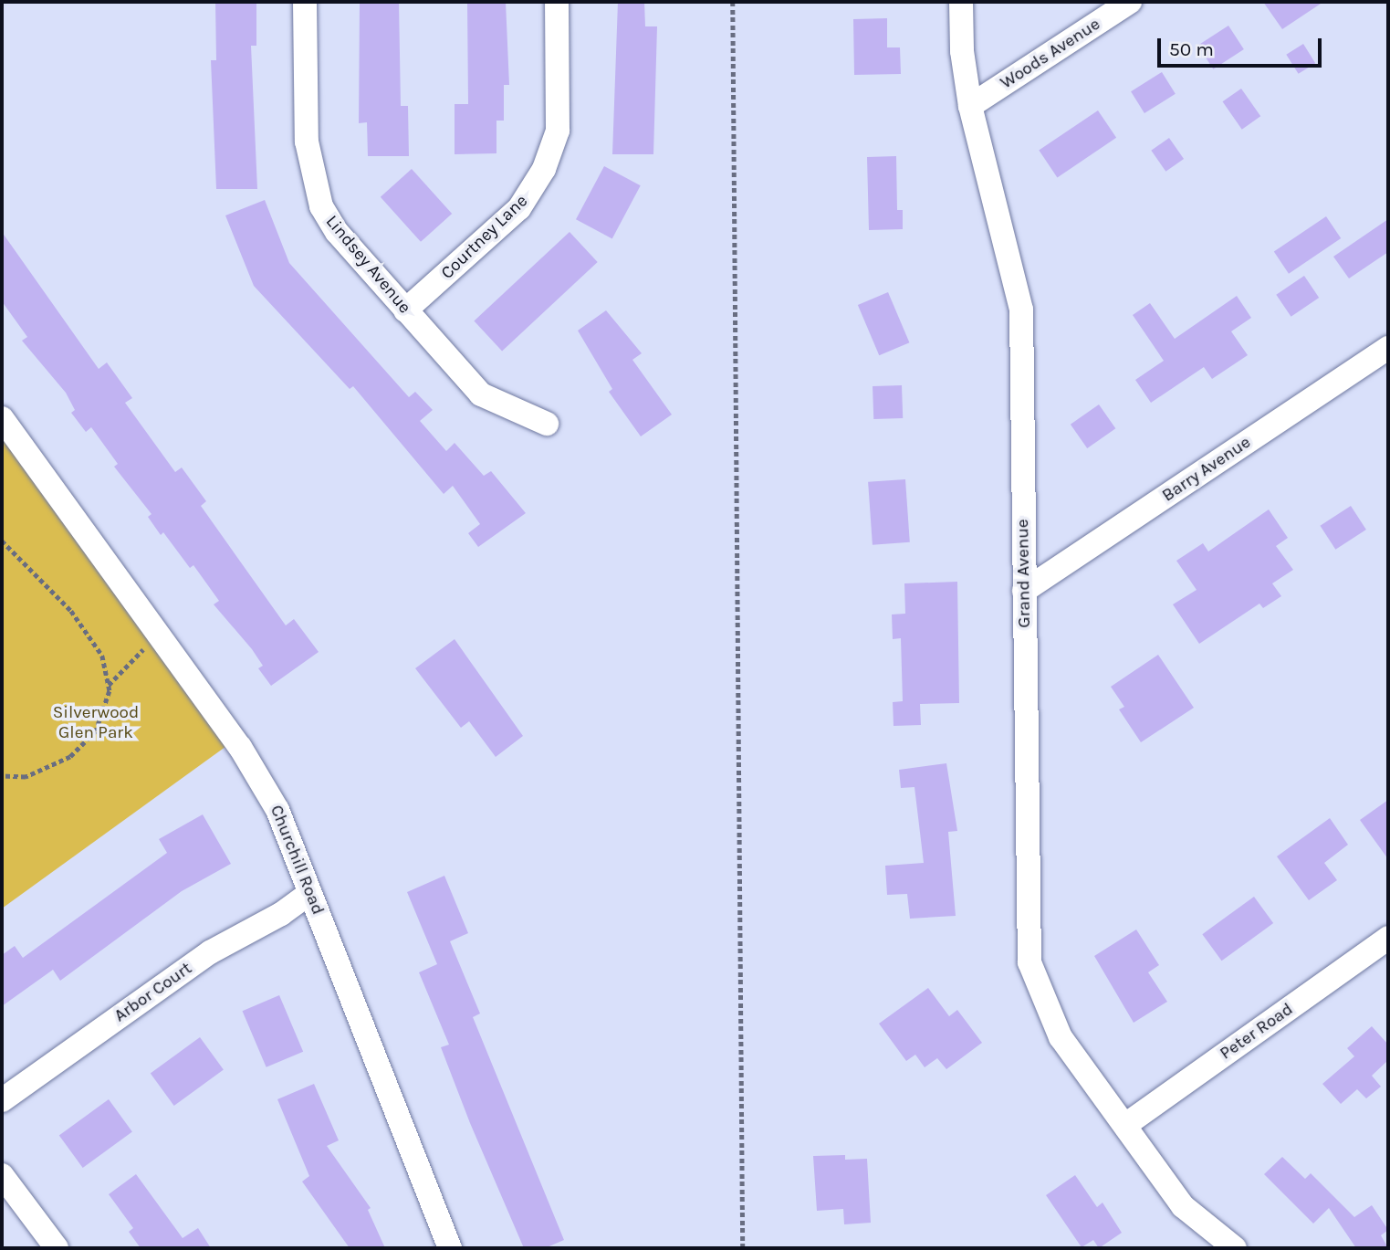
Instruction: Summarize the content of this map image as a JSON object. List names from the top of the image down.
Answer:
{
  "streets": {
    "street": [
      "Woods Avenue",
      "Courtney Lane",
      "Lindsey Avenue",
      "Barry Avenue",
      "Grand Avenue",
      "Churchill Road",
      "Arbor Court",
      "Peter Road"
    ]
  },
  "crossings": [
    ["Woods Avenue", "Grand Avenue"],
    ["Courtney Lane", "Lindsey Avenue"],
    ["Barry Avenue", "Grand Avenue"],
    ["Grand Avenue", "Peter Road"],
    ["Churchill Road", "Arbor Court"]
  ],
  "parks": ["Silverwood Glen Park"],
  "scale_bar": "50 m"
}
